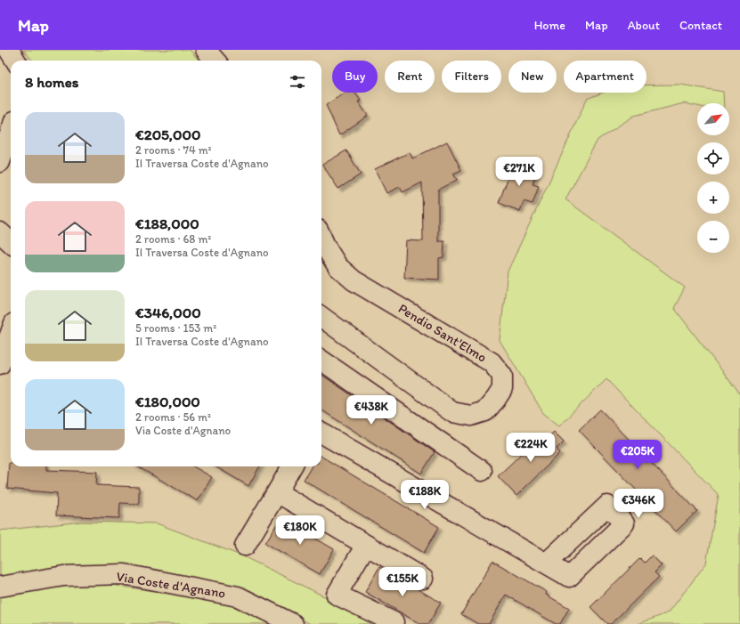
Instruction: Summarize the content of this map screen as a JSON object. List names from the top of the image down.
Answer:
{
  "streets": {
    "street": ["Pendio Sant'Elmo", "Via Coste d'Agnano"]
  },
  "north": "top right",
  "page": {
    "header": "Map",
    "nav": [
      "Home",
      "Map",
      "About",
      "Contact"
    ],
    "chip": [
      "Buy",
      "Rent",
      "Filters",
      "New",
      "Apartment"
    ],
    "heading": "8 homes",
    "map_buttons": ["+", "−"],
    "list": [
      {
        "name": "€205,000",
        "note": "2 rooms · 74 m² · II Traversa Coste d'Agnano"
      },
      {
        "name": "€188,000",
        "note": "2 rooms · 68 m² · II Traversa Coste d'Agnano"
      },
      {
        "name": "€346,000",
        "note": "5 rooms · 153 m² · II Traversa Coste d'Agnano"
      },
      {
        "name": "€180,000",
        "note": "2 rooms · 56 m² · Via Coste d'Agnano"
      }
    ],
    "price": [
      "€271K",
      "€438K",
      "€224K",
      "€205K",
      "€188K",
      "€346K",
      "€180K",
      "€155K"
    ]
  }
}
